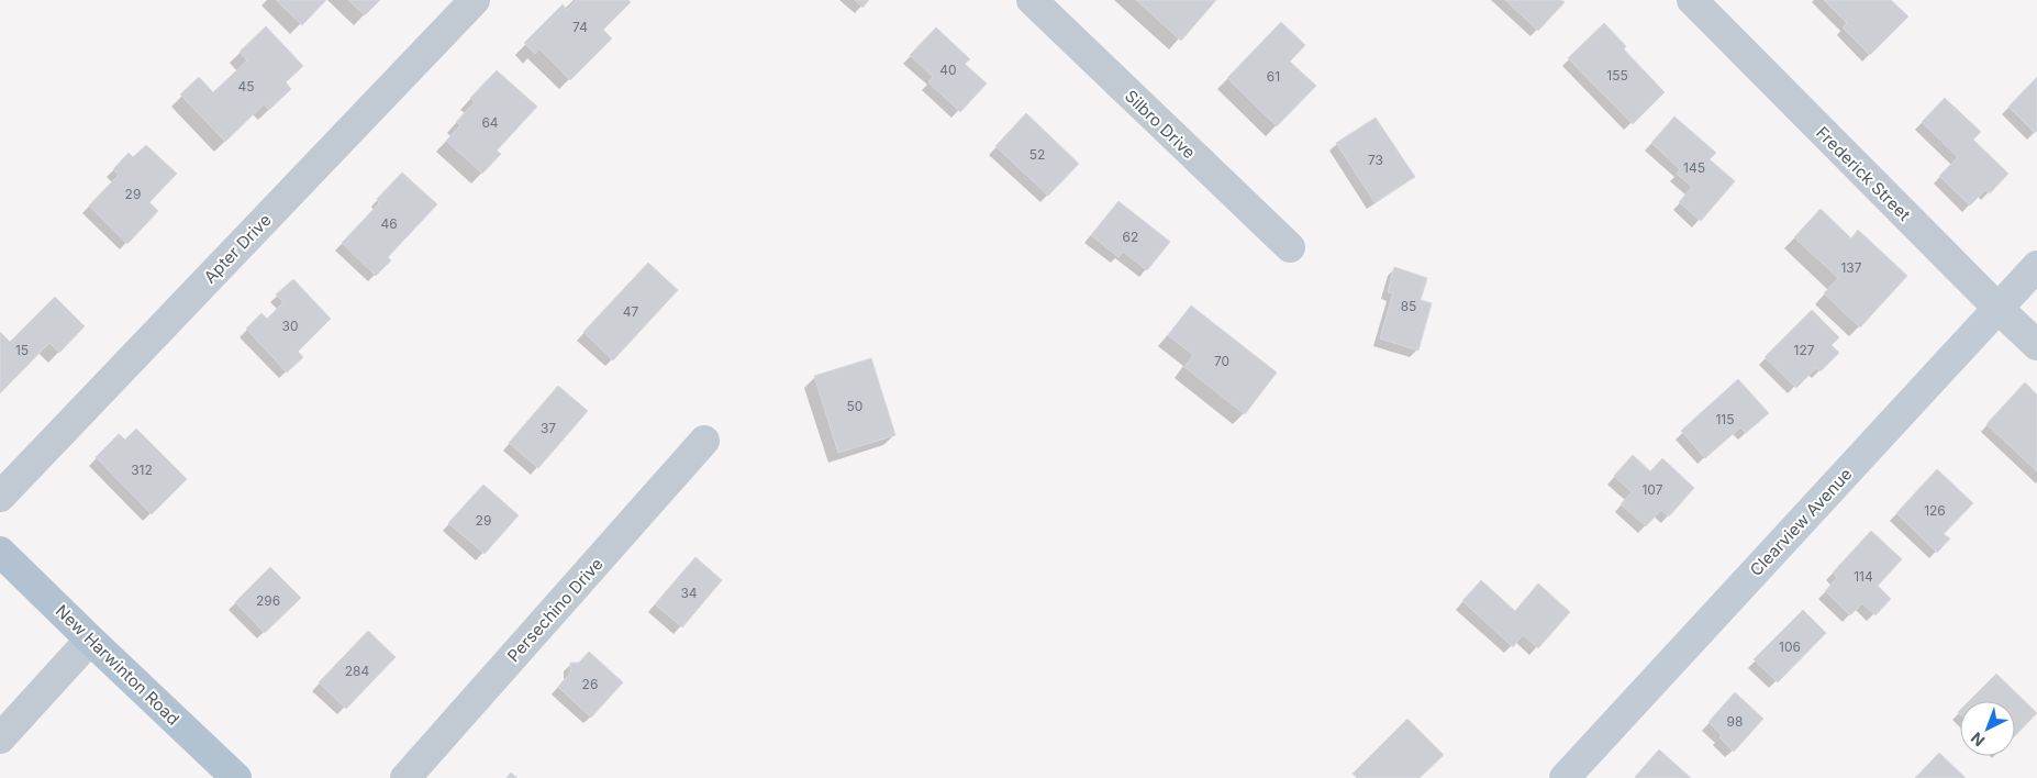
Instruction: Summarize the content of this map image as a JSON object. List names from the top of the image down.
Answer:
{
  "streets": {
    "main road": ["New Harwinton Road"],
    "street": [
      "Silbro Drive",
      "Frederick Street",
      "Apter Drive",
      "Clearview Avenue",
      "Persechino Drive"
    ]
  },
  "crossings": [
    ["Frederick Street", "Clearview Avenue"]
  ],
  "house_numbers": [
    "74",
    "40",
    "155",
    "61",
    "45",
    "64",
    "52",
    "73",
    "145",
    "29",
    "46",
    "62",
    "137",
    "85",
    "47",
    "30",
    "15",
    "127",
    "70",
    "50",
    "115",
    "37",
    "312",
    "107",
    "126",
    "29",
    "114",
    "34",
    "296",
    "106",
    "284",
    "26",
    "98"
  ],
  "north": "bottom left"
}
